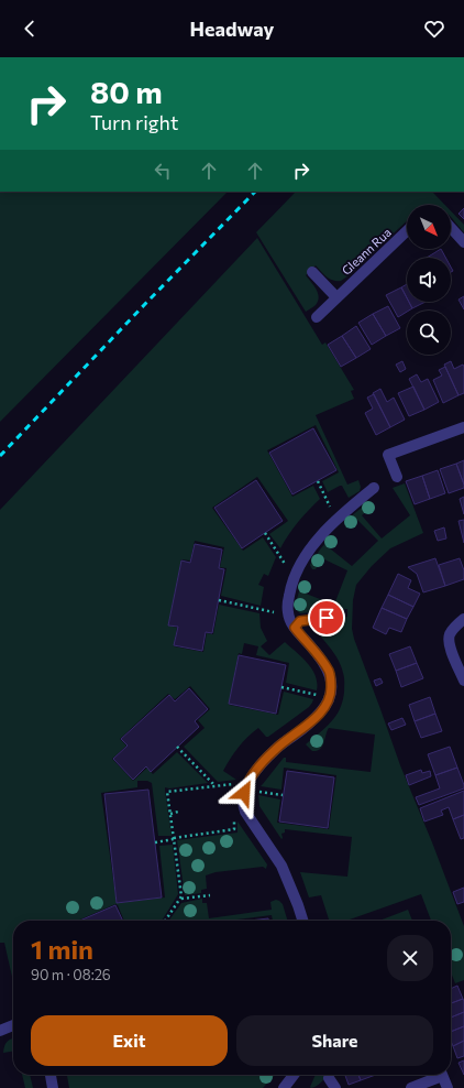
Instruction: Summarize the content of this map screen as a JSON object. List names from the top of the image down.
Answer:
{
  "streets": {
    "street": ["Gleann Rua"]
  },
  "north": "bottom right",
  "page": {
    "header": "Headway",
    "turn": ["80 m", "Turn right"],
    "heading": ["1 min", "90 m · 08:26"],
    "buttons": ["Exit", "Share"]
  }
}
